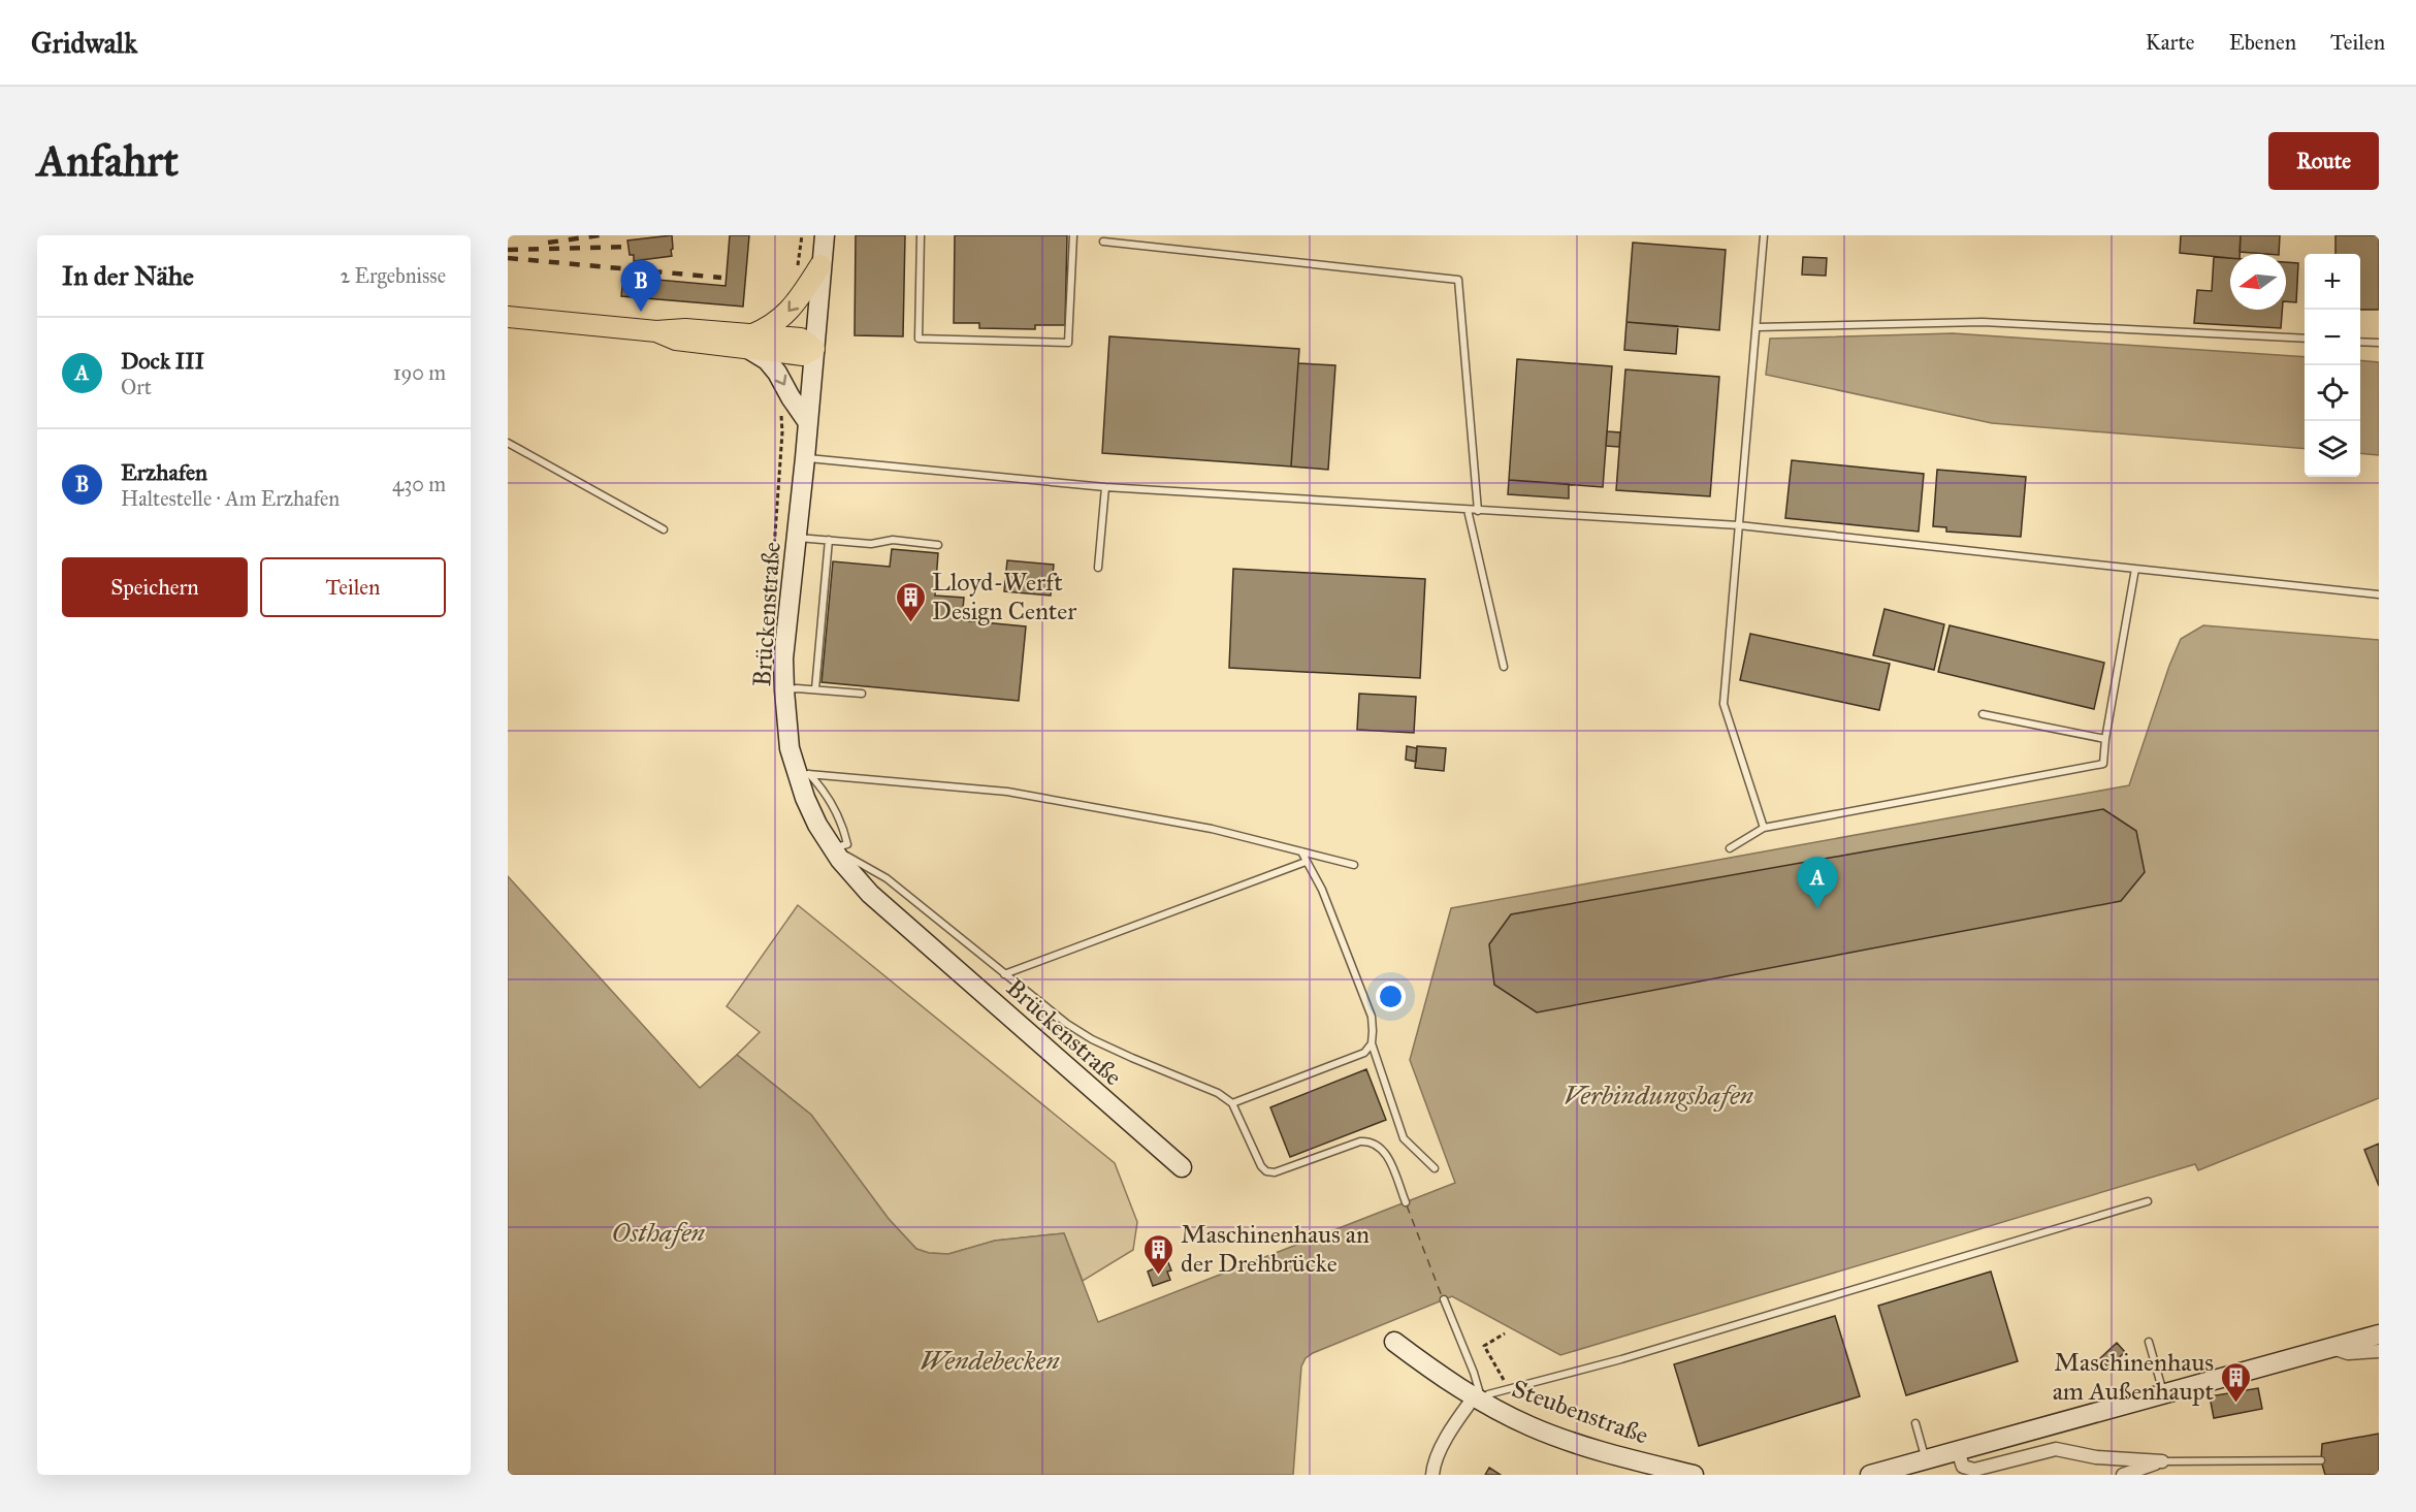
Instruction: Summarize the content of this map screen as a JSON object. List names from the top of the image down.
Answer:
{
  "streets": {
    "street": ["Brückenstraße", "Steubenstraße"]
  },
  "water": ["Verbindungshafen", "Osthafen", "Wendebecken"],
  "places": {
    "building": ["Lloyd-Werft Design Center", "Maschinenhaus an der Drehbrücke", "Maschinenhaus am Außenhaupt"]
  },
  "north": "left",
  "page": {
    "header": "Gridwalk",
    "nav": ["Karte", "Ebenen", "Teilen"],
    "buttons": [
      "Route",
      ["Speichern", "Teilen"]
    ],
    "title": "Anfahrt",
    "heading": ["In der Nähe", "2 Ergebnisse"],
    "map_buttons": ["+", "−"],
    "pins": ["B", "A"],
    "list": [
      {
        "mark": "A",
        "name": "Dock III",
        "note": "Ort",
        "value": "190 m"
      },
      {
        "mark": "B",
        "name": "Erzhafen",
        "note": "Haltestelle · Am Erzhafen",
        "value": "430 m"
      }
    ]
  }
}
